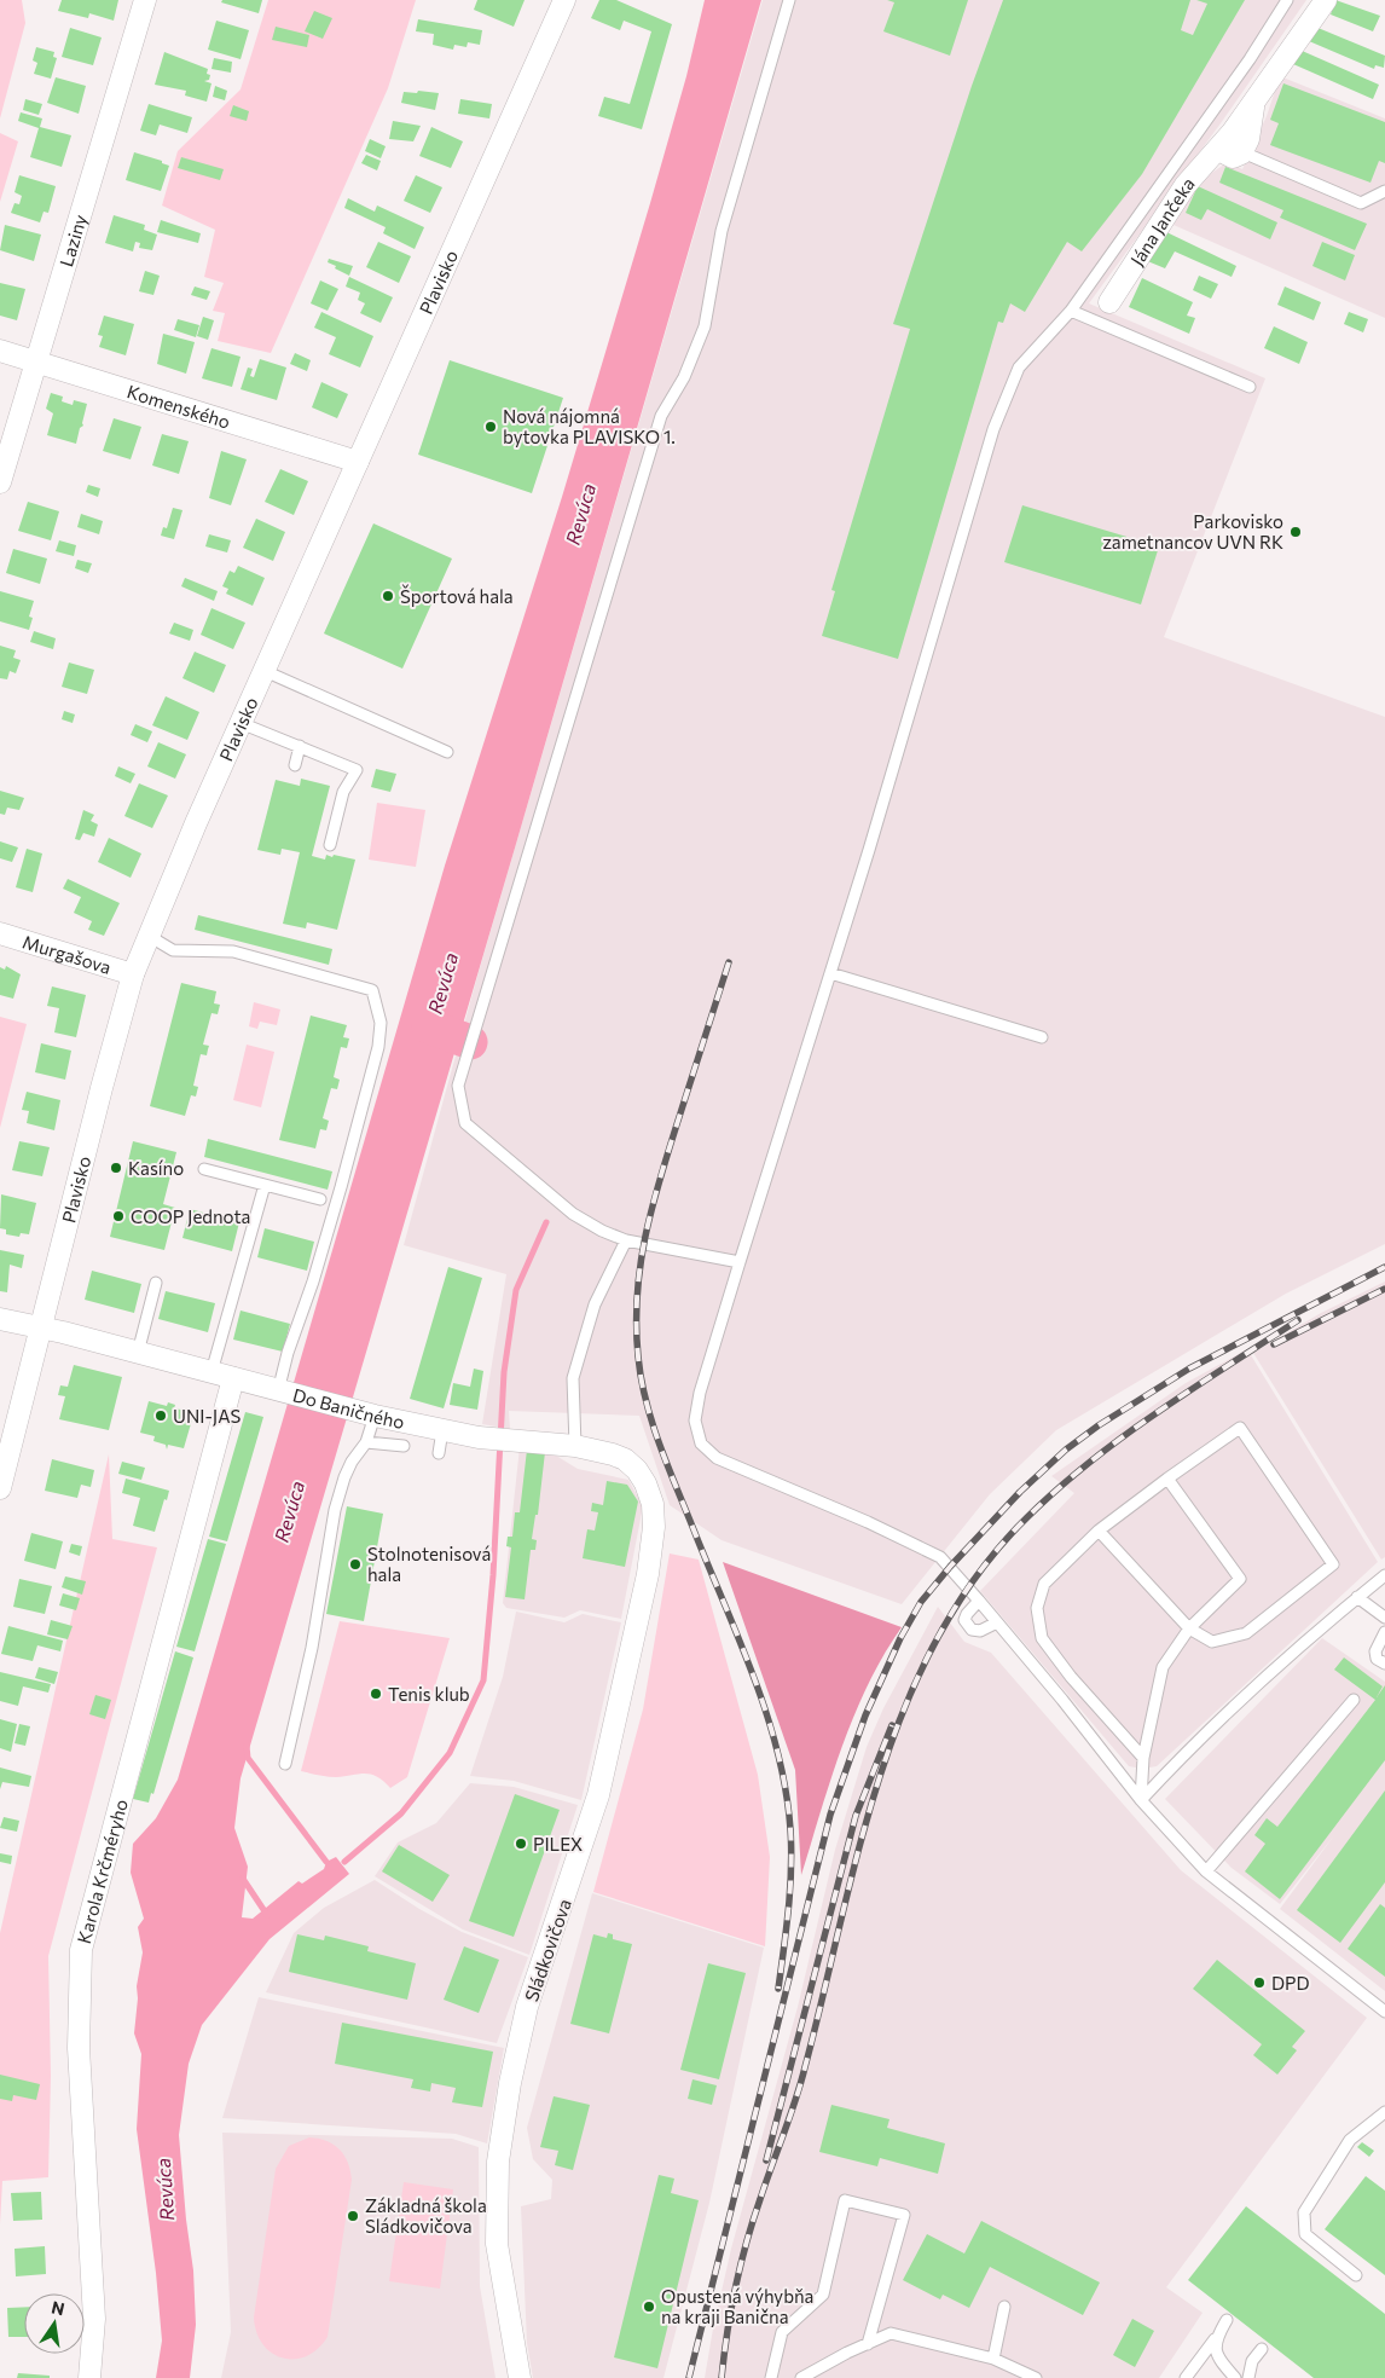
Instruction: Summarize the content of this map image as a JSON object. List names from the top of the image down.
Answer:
{
  "streets": {
    "street": [
      "Jána Jančeka",
      "Laziny",
      "Plavisko",
      "Komenského",
      "Murgašova",
      "Do Baničného",
      "Karola Krčméryho",
      "Sládkovičova"
    ]
  },
  "crossings": [
    ["Laziny", "Komenského"],
    ["Plavisko", "Komenského"],
    ["Plavisko", "Murgašova"],
    ["Plavisko", "Do Baničného"],
    ["Do Baničného", "Karola Krčméryho"],
    ["Do Baničného", "Sládkovičova"]
  ],
  "water": ["Revúca"],
  "places": [
    "Nová nájomná bytovka PLAVISKO 1.",
    "Parkovisko zametnancov UVN RK",
    "Športová hala",
    "Kasíno",
    "COOP Jednota",
    "UNI-JAS",
    "Stolnotenisová hala",
    "Tenis klub",
    "PILEX",
    "DPD",
    "Základná škola Sládkovičova",
    "Opustená výhybňa na kraji Banična"
  ],
  "north": "top"
}
